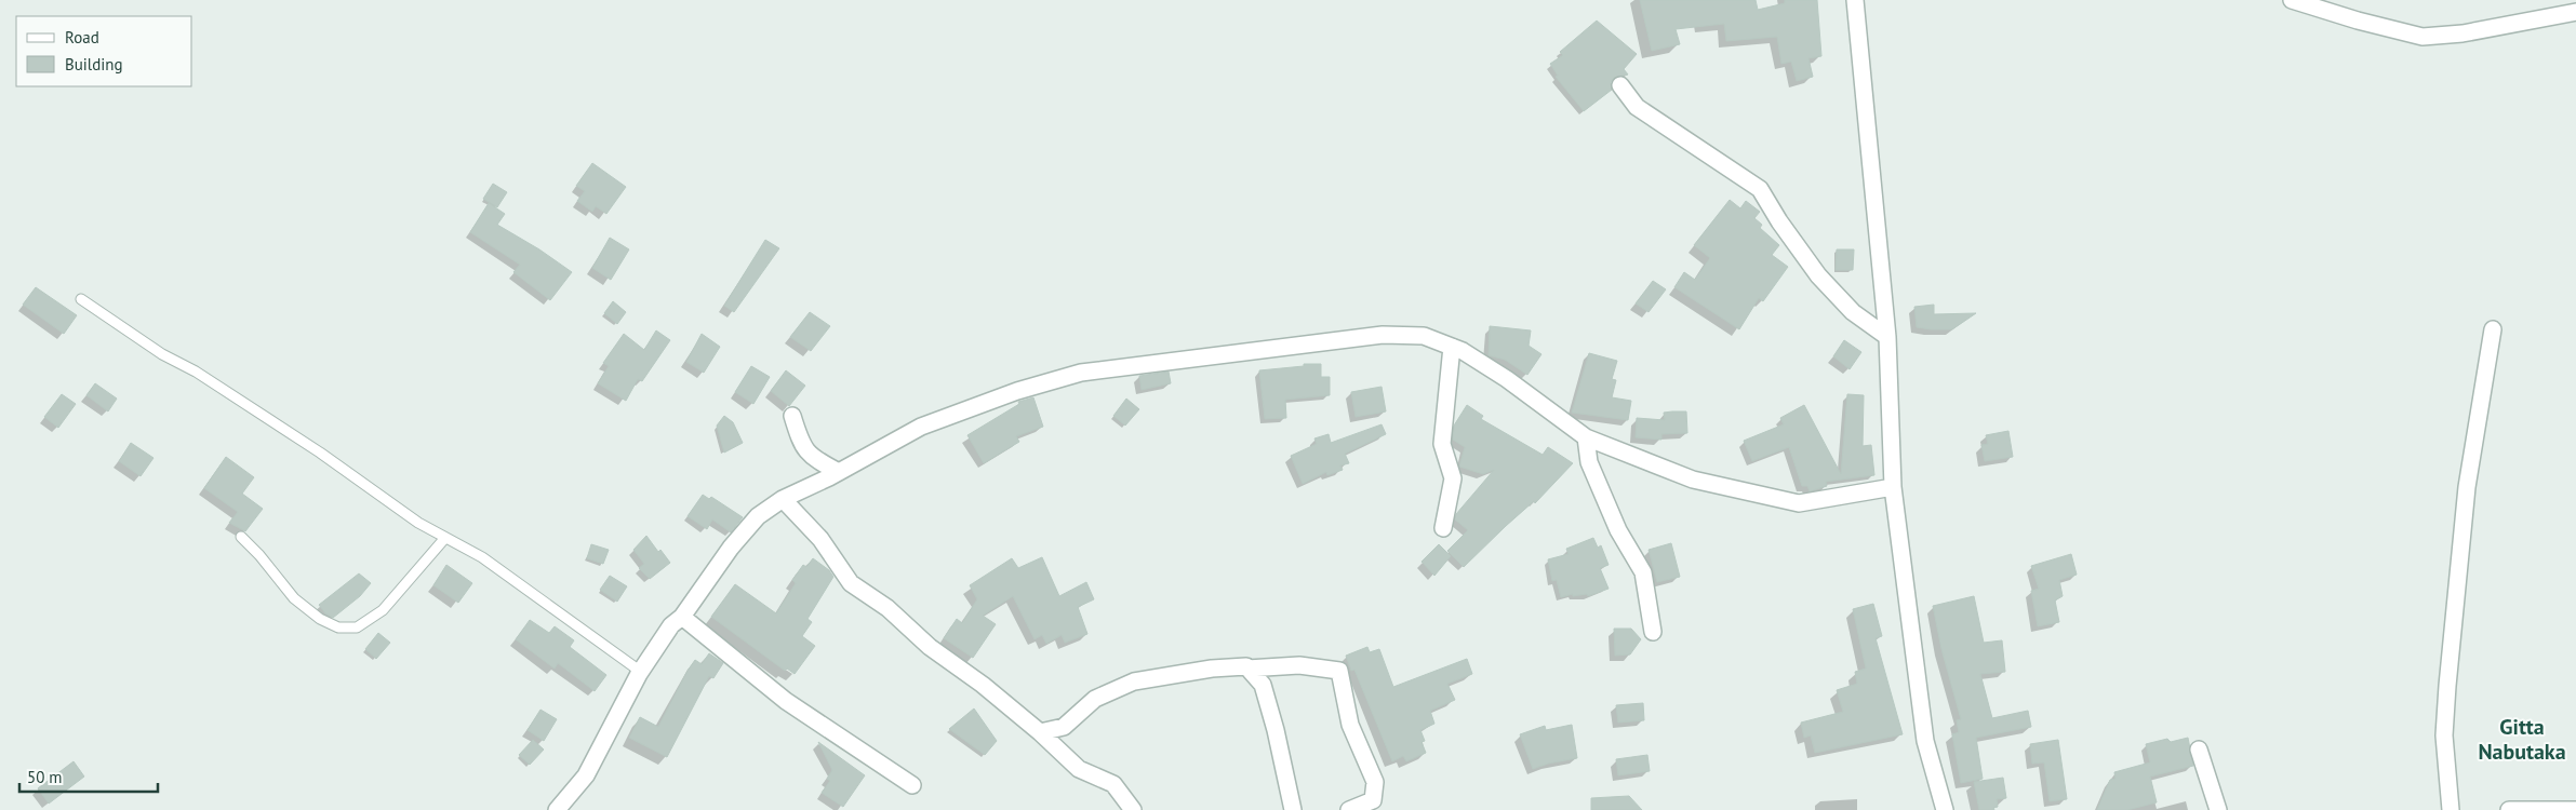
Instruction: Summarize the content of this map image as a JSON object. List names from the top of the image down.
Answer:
{
  "districts": ["Gitta Nabutaka"],
  "legend": ["Road", "Building"],
  "scale_bar": "50 m"
}
